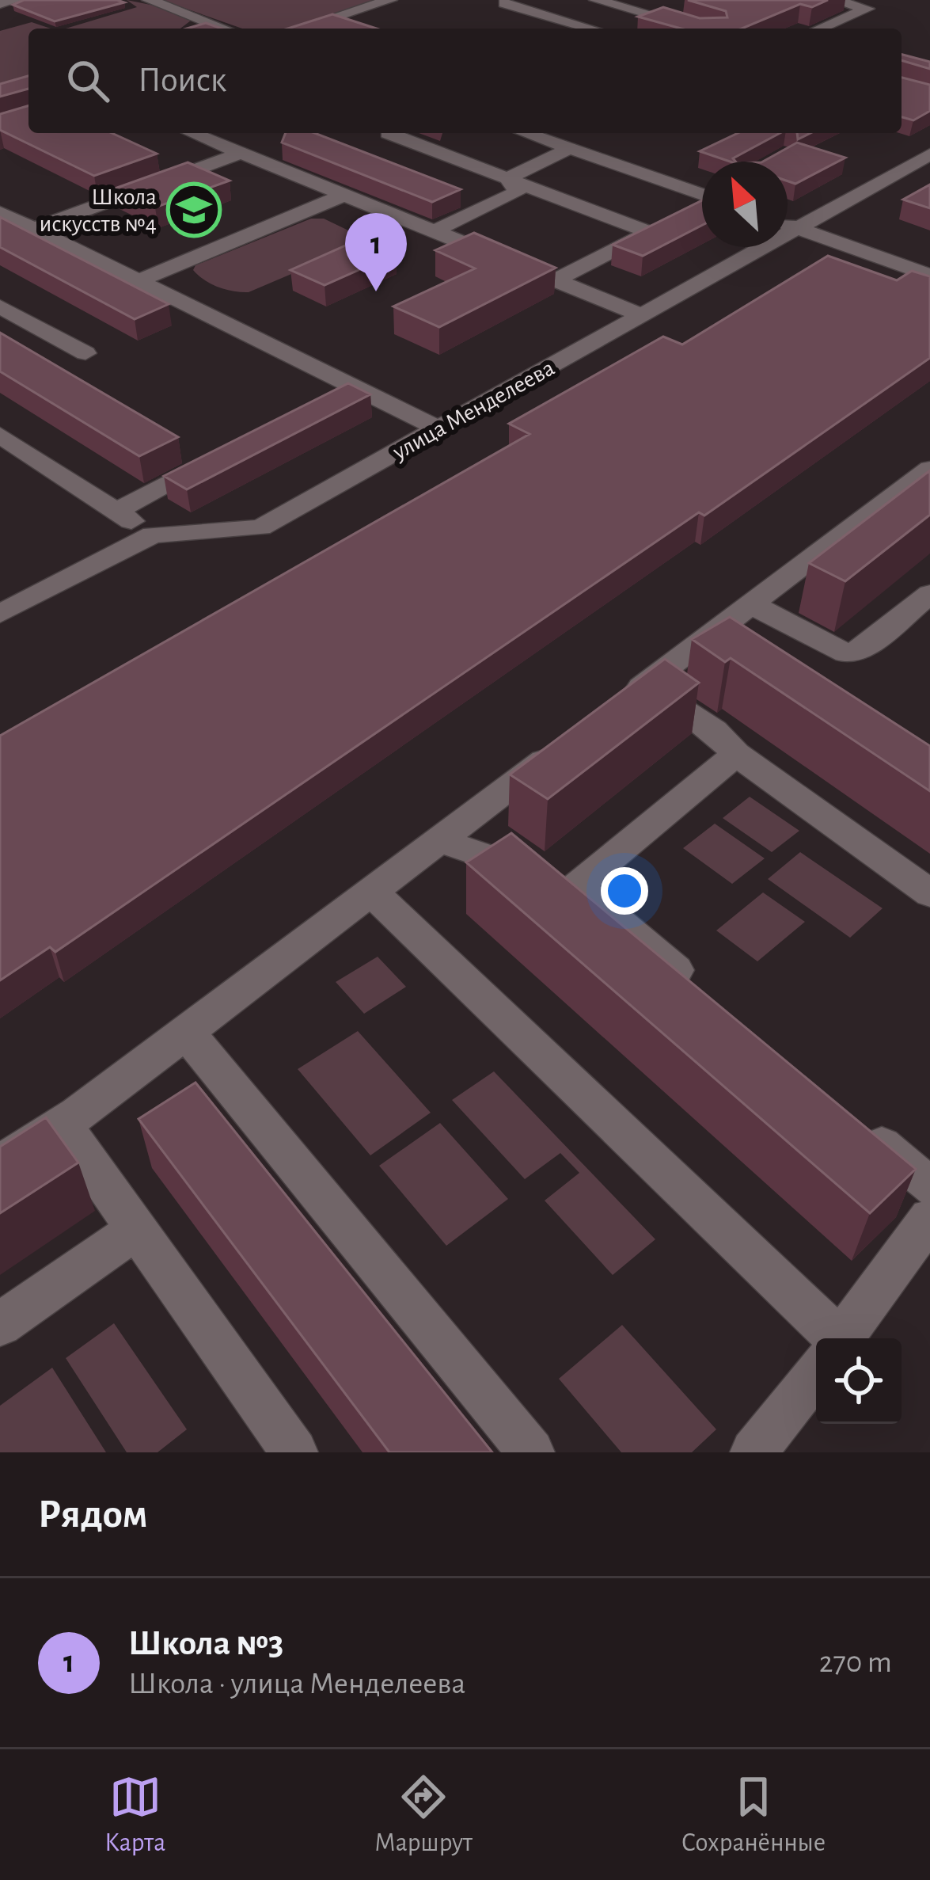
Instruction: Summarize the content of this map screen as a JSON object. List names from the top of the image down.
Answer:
{
  "streets": {
    "street": ["улица Менделеева"]
  },
  "places": {
    "school or university": ["Школа искусств №4"]
  },
  "north": "top left",
  "page": {
    "search": "Поиск",
    "pins": "1",
    "heading": "Рядом",
    "list": [
      {
        "mark": "1",
        "name": "Школа №3",
        "note": "Школа · улица Менделеева",
        "value": "270 m"
      }
    ],
    "nav": ["Карта", "Маршрут", "Сохранённые"]
  }
}
